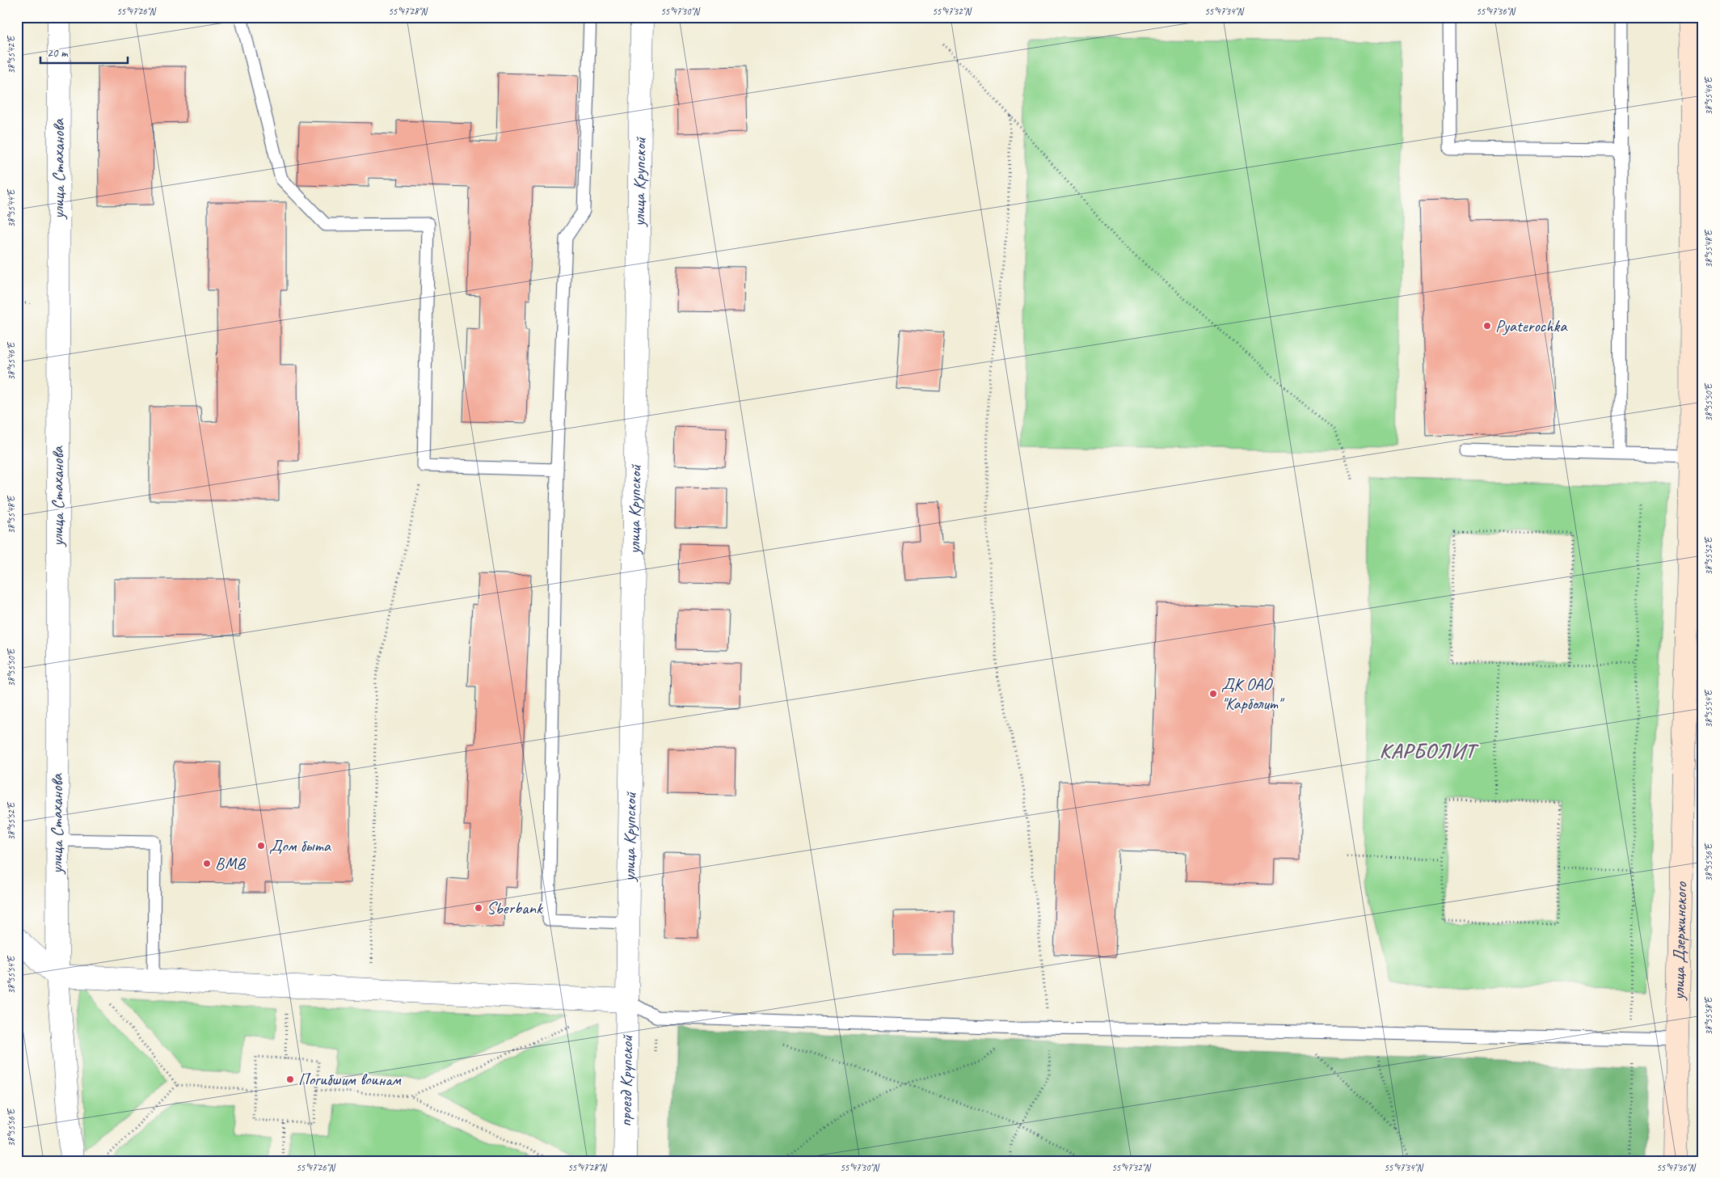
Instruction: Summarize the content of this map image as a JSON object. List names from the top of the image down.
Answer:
{
  "streets": {
    "main road": ["улица Дзержинского"],
    "street": ["улица Стаханова", "улица Крупской", "проезд Крупской"]
  },
  "crossings": [
    ["улица Крупской", "проезд Крупской"]
  ],
  "districts": ["КАРБОЛИТ"],
  "places": [
    "Pyaterochka",
    "ДК ОАО \"Карболит\"",
    "Дом быта",
    "ВМВ",
    "Sberbank",
    "Погибшим воинам"
  ],
  "scale_bar": "20 m",
  "coordinates": [
    "55°47'26\"N",
    "55°47'28\"N",
    "55°47'30\"N",
    "55°47'32\"N",
    "55°47'34\"N",
    "55°47'36\"N",
    "38°55'42\"E",
    "38°55'46\"E",
    "38°55'44\"E",
    "38°55'48\"E",
    "38°55'50\"E",
    "38°55'52\"E",
    "38°55'54\"E",
    "38°55'56\"E",
    "38°55'58\"E"
  ]
}
